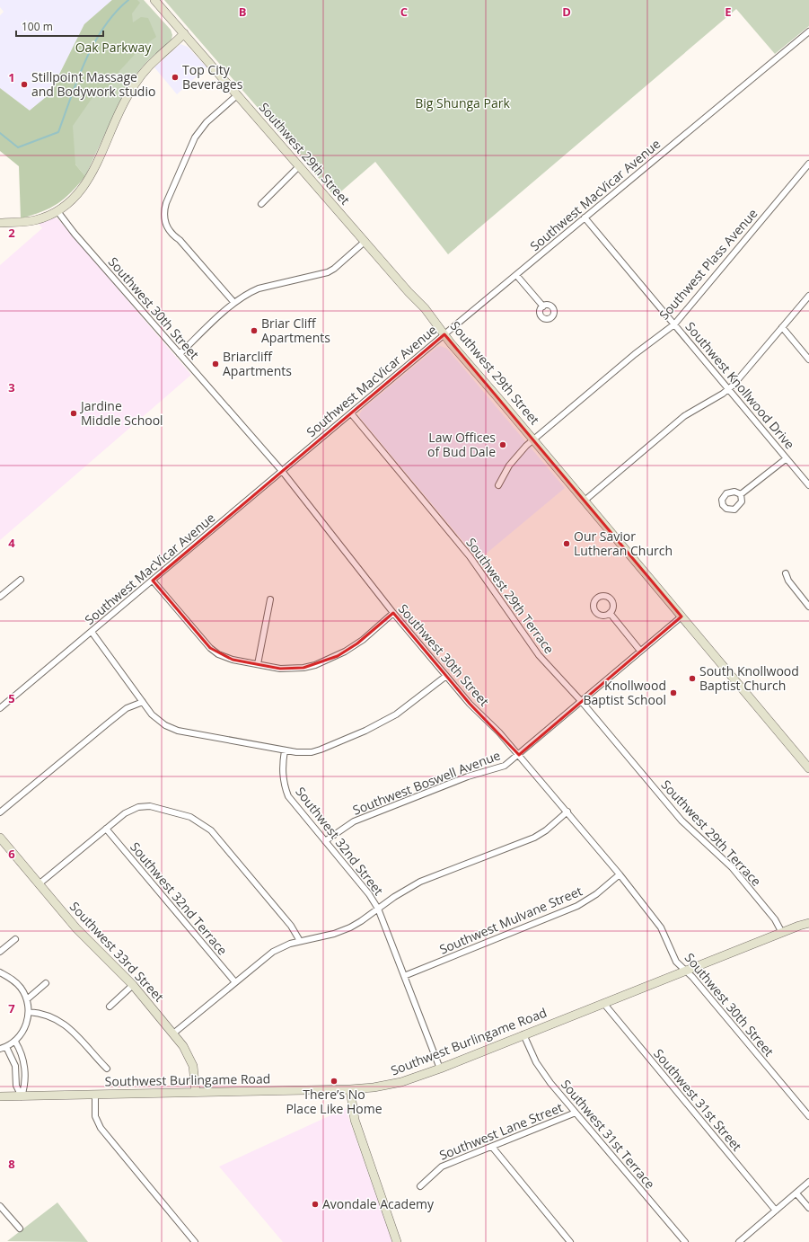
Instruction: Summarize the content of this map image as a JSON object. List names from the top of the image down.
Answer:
{
  "streets": {
    "main road": ["Southwest 29th Street", "Southwest 33rd Street", "Southwest Burlingame Road"],
    "street": [
      "Southwest MacVicar Avenue",
      "Southwest Plass Avenue",
      "Southwest 30th Street",
      "Southwest Knollwood Drive",
      "Southwest 29th Terrace",
      "Southwest Boswell Avenue",
      "Southwest 32nd Street",
      "Southwest 32nd Terrace",
      "Southwest Mulvane Street",
      "Southwest 31st Street",
      "Southwest Lane Street",
      "Southwest 31st Terrace"
    ]
  },
  "crossings": [
    ["Southwest 29th Street", "Southwest MacVicar Avenue"],
    ["Southwest 29th Street", "Southwest Plass Avenue"],
    ["Southwest 29th Street", "Southwest Boswell Avenue"],
    ["Southwest MacVicar Avenue", "Southwest 30th Street"],
    ["Southwest MacVicar Avenue", "Southwest Knollwood Drive"],
    ["Southwest MacVicar Avenue", "Southwest 29th Terrace"],
    ["Southwest Plass Avenue", "Southwest Knollwood Drive"],
    ["Southwest 30th Street", "Southwest Boswell Avenue"],
    ["Southwest 30th Street", "Southwest Mulvane Street"],
    ["Southwest 30th Street", "Southwest Burlingame Road"],
    ["Southwest 29th Terrace", "Southwest Boswell Avenue"],
    ["Southwest 29th Terrace", "Southwest Burlingame Road"],
    ["Southwest Boswell Avenue", "Southwest 32nd Street"],
    ["Southwest 32nd Street", "Southwest Mulvane Street"],
    ["Southwest 32nd Street", "Southwest Burlingame Road"],
    ["Southwest 33rd Street", "Southwest Burlingame Road"],
    ["Southwest Burlingame Road", "Southwest 31st Street"],
    ["Southwest Burlingame Road", "Southwest 31st Terrace"],
    ["Southwest Lane Street", "Southwest 31st Terrace"]
  ],
  "parks": ["Oak Parkway", "Big Shunga Park"],
  "places": [
    "Top City Beverages",
    "Stillpoint Massage and Bodywork studio",
    "Briar Cliff Apartments",
    "Briarcliff Apartments",
    "Jardine Middle School",
    "Law Offices of Bud Dale",
    "Our Savior Lutheran Church",
    "South Knollwood Baptist Church",
    "Knollwood Baptist School",
    "There’s No Place Like Home",
    "Avondale Academy"
  ],
  "scale_bar": "100 m",
  "grid": {
    "columns": [
      "B",
      "C",
      "D",
      "E"
    ],
    "rows": [
      "1",
      "2",
      "3",
      "4",
      "5",
      "6",
      "7",
      "8"
    ]
  }
}
